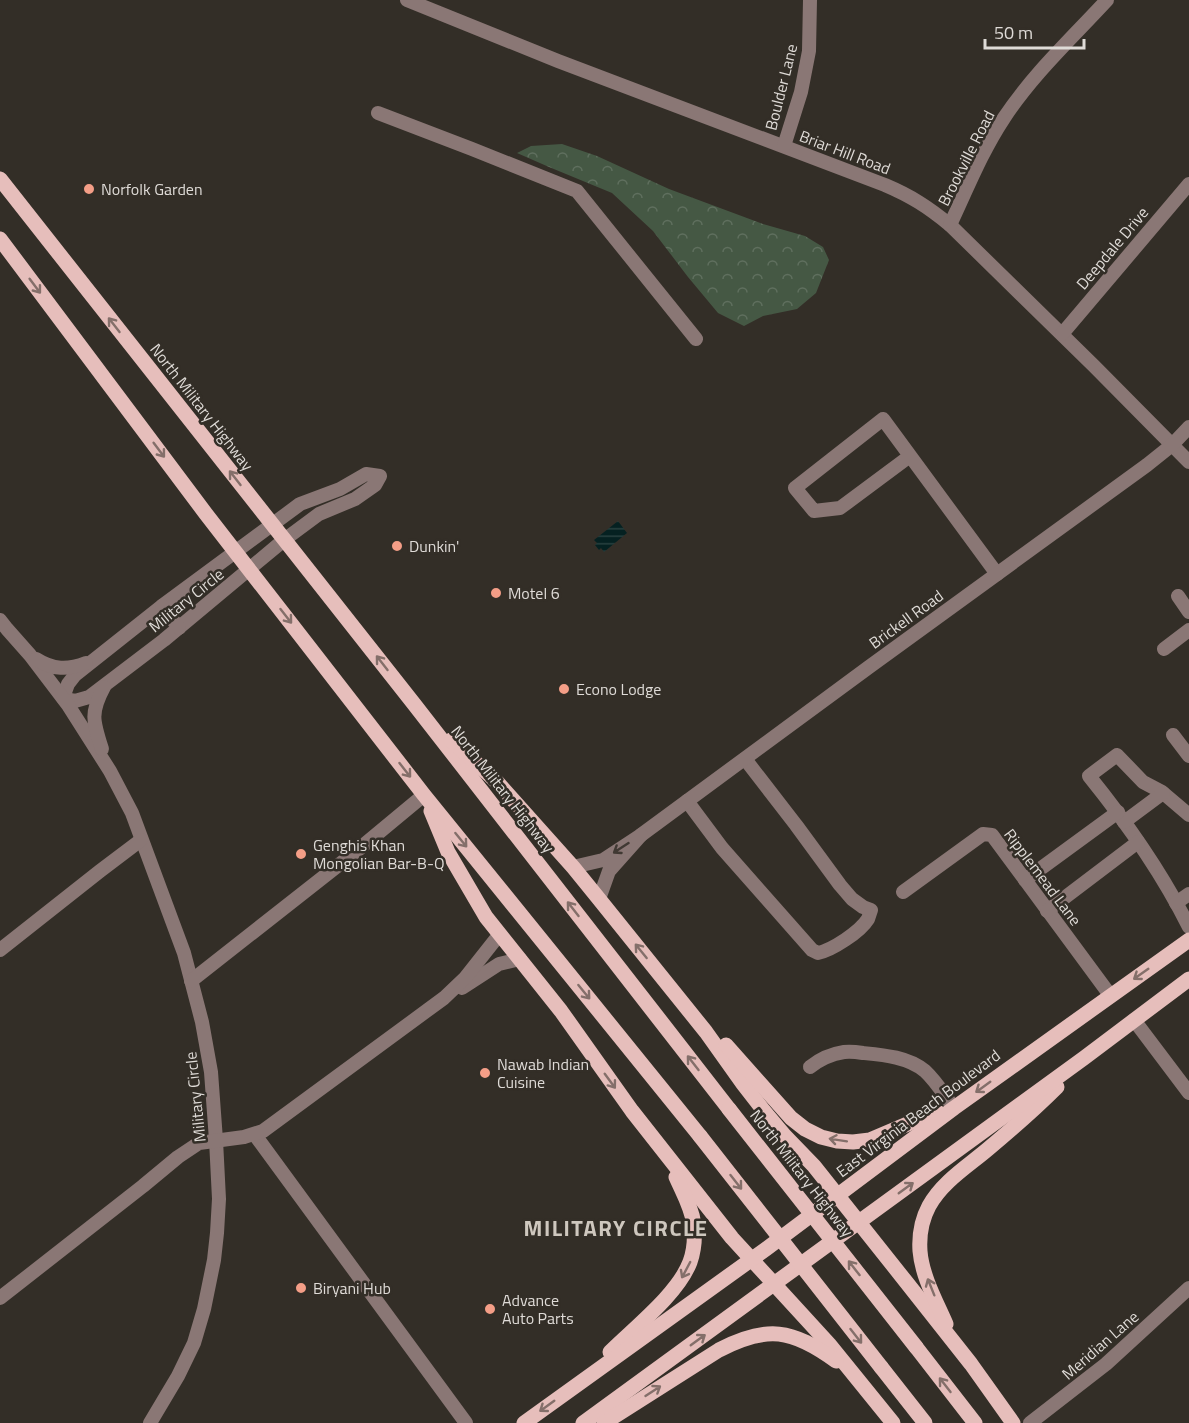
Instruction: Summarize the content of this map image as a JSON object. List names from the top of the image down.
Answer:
{
  "streets": {
    "main road": ["North Military Highway", "East Virginia Beach Boulevard"],
    "street": [
      "Boulder Lane",
      "Briar Hill Road",
      "Brookville Road",
      "Deepdale Drive",
      "Military Circle",
      "Brickell Road",
      "Ripplemead Lane",
      "Meridian Lane"
    ]
  },
  "crossings": [
    ["Boulder Lane", "Briar Hill Road"],
    ["Briar Hill Road", "Brookville Road"],
    ["Briar Hill Road", "Deepdale Drive"],
    ["Briar Hill Road", "Brickell Road"],
    ["North Military Highway", "Military Circle"],
    ["Ripplemead Lane", "East Virginia Beach Boulevard"]
  ],
  "districts": ["MILITARY CIRCLE"],
  "places": [
    "Norfolk Garden",
    "Dunkin'",
    "Motel 6",
    "Econo Lodge",
    "Genghis Khan Mongolian Bar-B-Q",
    "Nawab Indian Cuisine",
    "Biryani Hub",
    "Advance Auto Parts"
  ],
  "scale_bar": "50 m"
}
